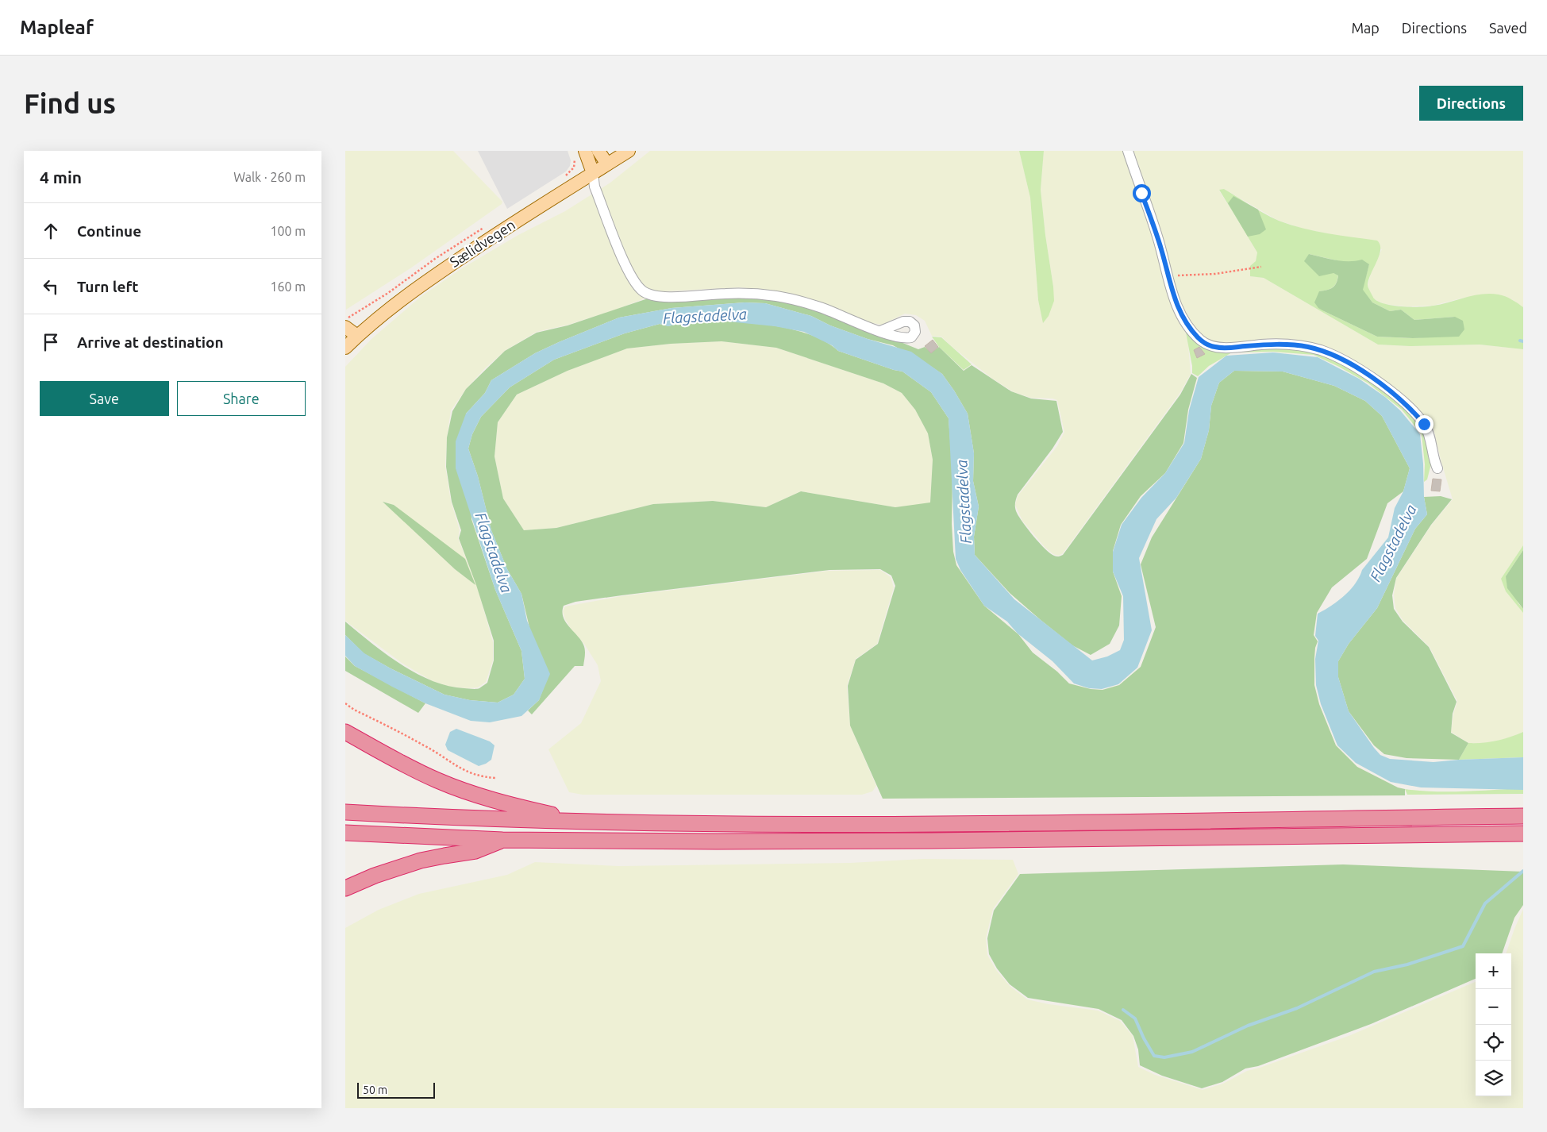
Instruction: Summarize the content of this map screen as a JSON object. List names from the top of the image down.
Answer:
{
  "streets": {
    "main road": ["Sælidvegen"]
  },
  "water": ["Flagstadelva"],
  "scale_bar": "50 m",
  "page": {
    "header": "Mapleaf",
    "nav": ["Map", "Directions", "Saved"],
    "buttons": [
      "Directions",
      ["Save", "Share"]
    ],
    "title": "Find us",
    "heading": ["4 min", "Walk · 260 m"],
    "list": [
      ["Continue", "100 m"],
      ["Turn left", "160 m"],
      "Arrive at destination"
    ],
    "map_buttons": ["+", "−"],
    "scale": "50 m"
  }
}
